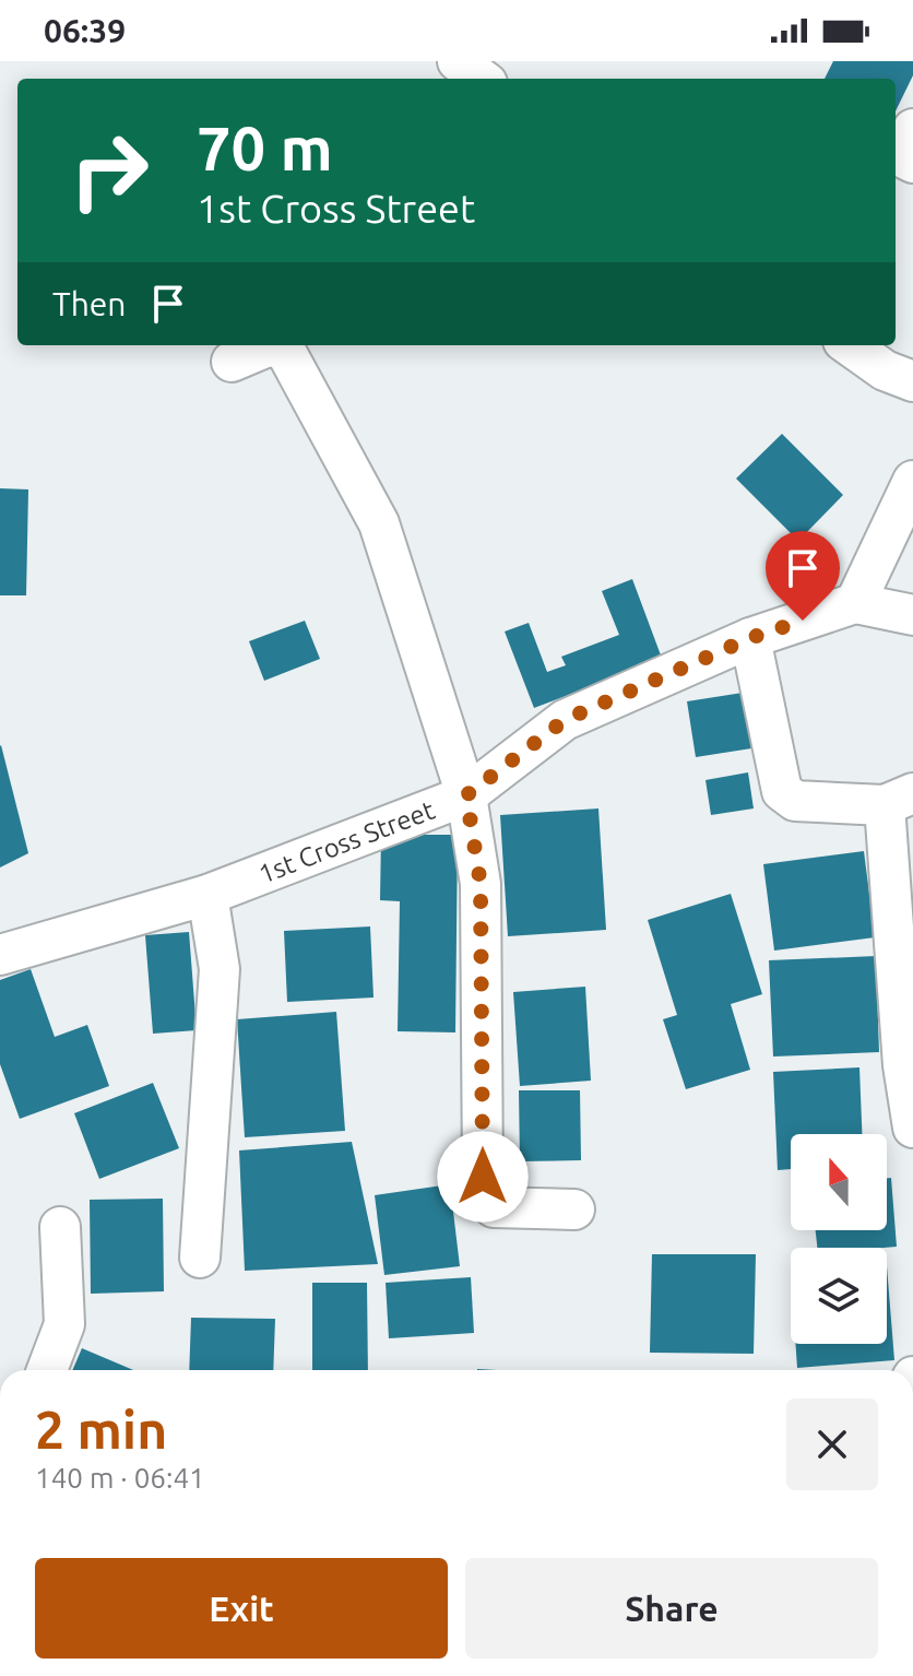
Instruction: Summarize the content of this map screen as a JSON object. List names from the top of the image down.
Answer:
{
  "streets": {
    "street": ["1st Cross Street"]
  },
  "north": "top",
  "page": {
    "status": "06:39",
    "turn": ["70 m", "1st Cross Street"],
    "then": "Then",
    "heading": ["2 min", "140 m · 06:41"],
    "buttons": ["Exit", "Share"]
  }
}
